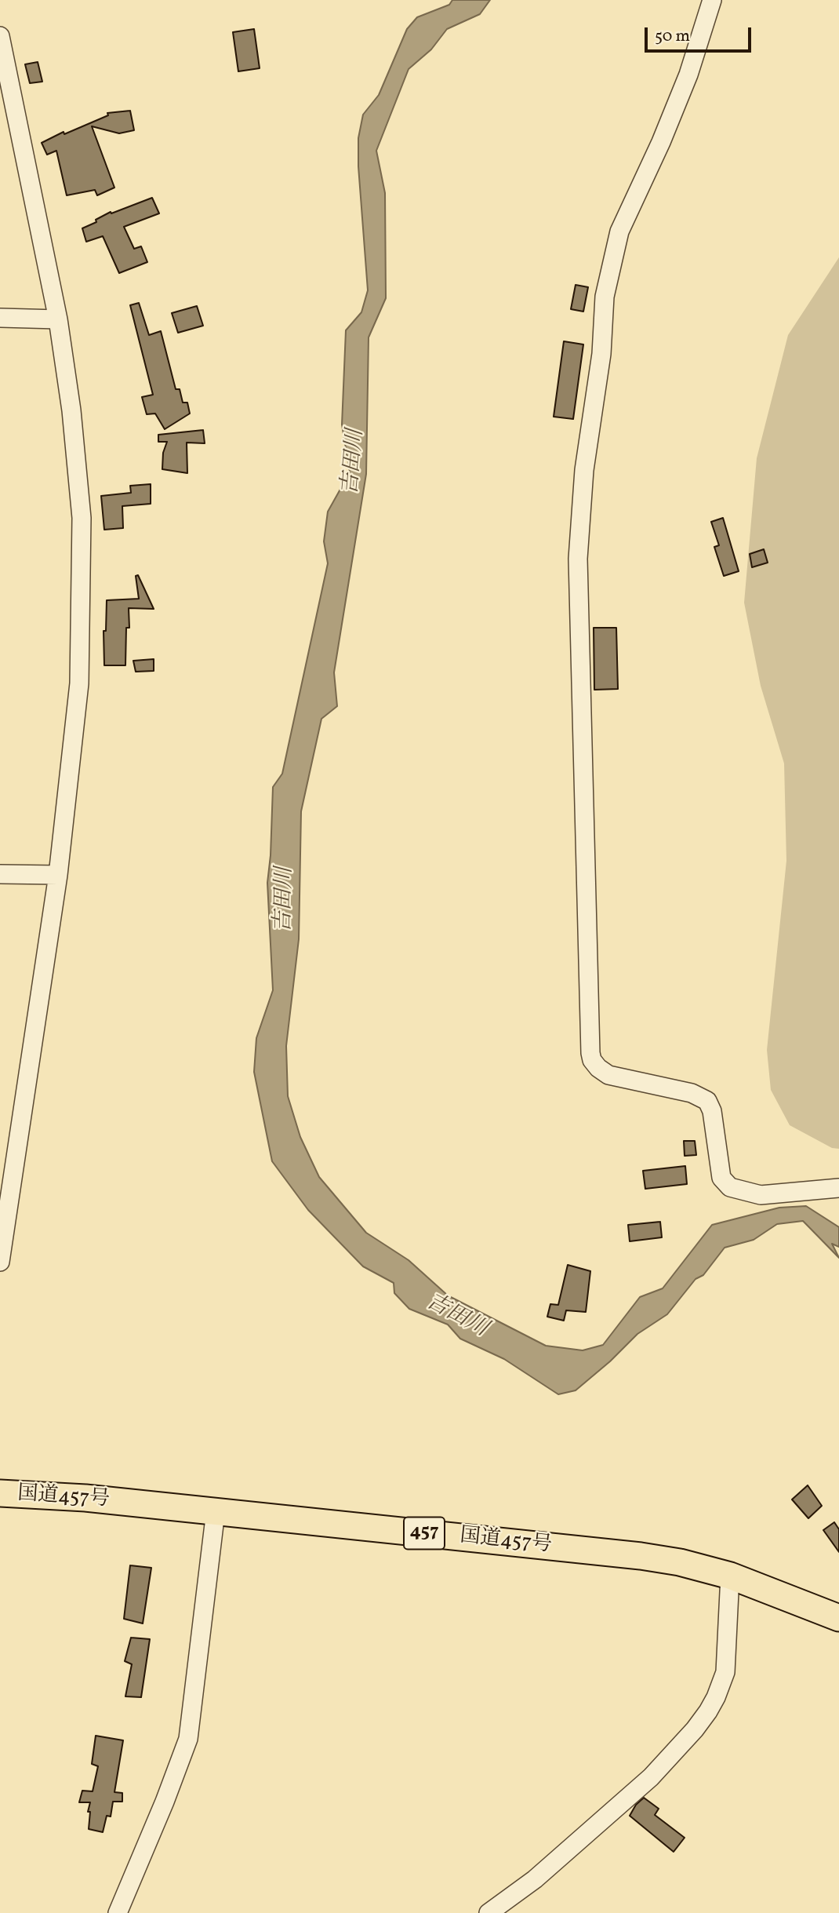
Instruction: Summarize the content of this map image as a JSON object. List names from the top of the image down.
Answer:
{
  "streets": {
    "highway": ["国道457号", "457"]
  },
  "water": ["吉田川"],
  "scale_bar": "50 m"
}
